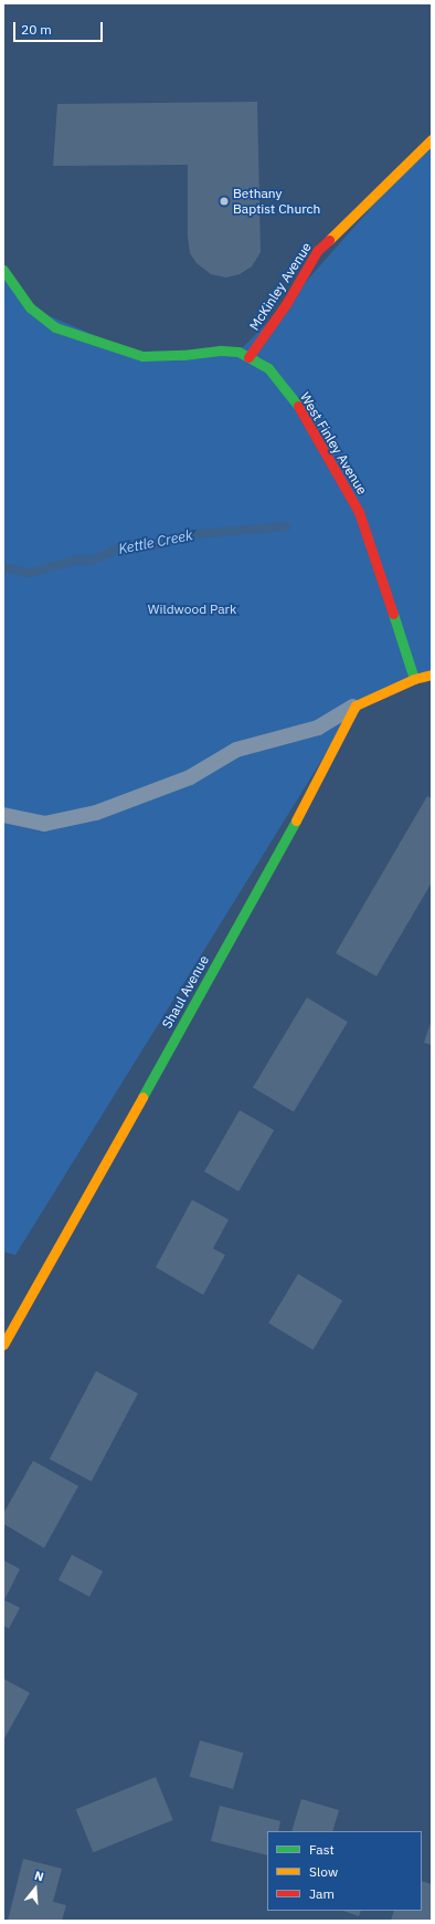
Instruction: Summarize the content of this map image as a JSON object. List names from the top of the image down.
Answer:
{
  "streets": {
    "street": ["McKinley Avenue", "West Finley Avenue", "Shaul Avenue"]
  },
  "crossings": [
    ["McKinley Avenue", "West Finley Avenue"]
  ],
  "water": ["Kettle Creek"],
  "parks": ["Wildwood Park"],
  "places": ["Bethany Baptist Church"],
  "legend": ["Fast", "Slow", "Jam"],
  "scale_bar": "20 m",
  "north": "top"
}
